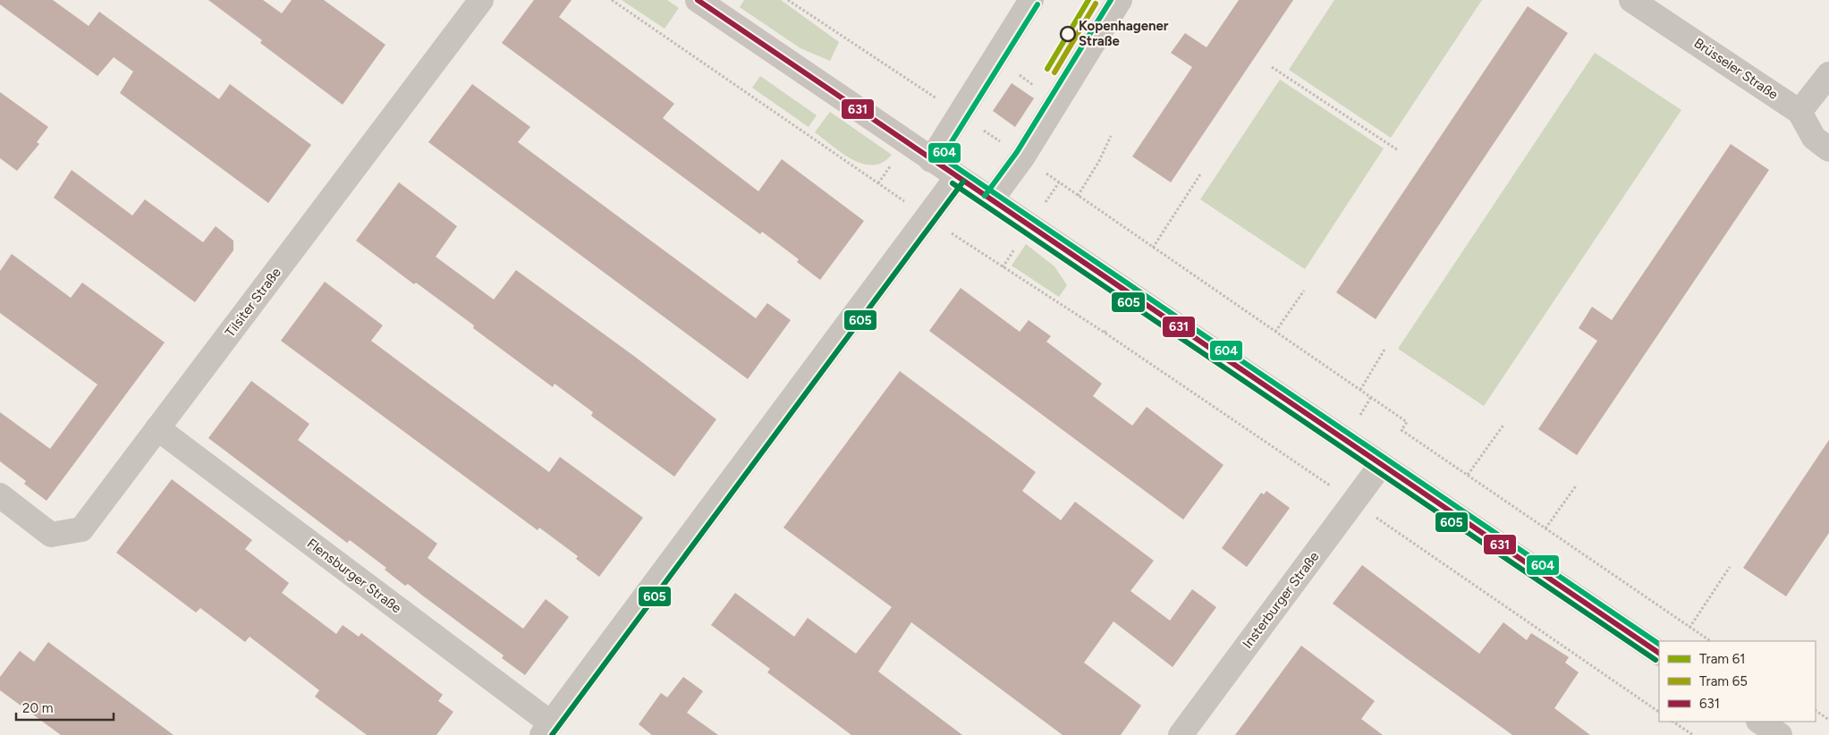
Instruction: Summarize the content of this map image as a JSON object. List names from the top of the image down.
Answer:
{
  "streets": {
    "street": [
      "Brüsseler Straße",
      "Tilsiter Straße",
      "Flensburger Straße",
      "Insterburger Straße"
    ]
  },
  "crossings": [
    ["Tilsiter Straße", "Flensburger Straße"]
  ],
  "places": ["Kopenhagener Straße"],
  "lines": [
    "tram line 61",
    "transit line 631",
    "transit line 604",
    "tram line 65",
    "transit line 605"
  ],
  "legend": ["Tram 61", "Tram 65", "631"],
  "scale_bar": "20 m"
}
